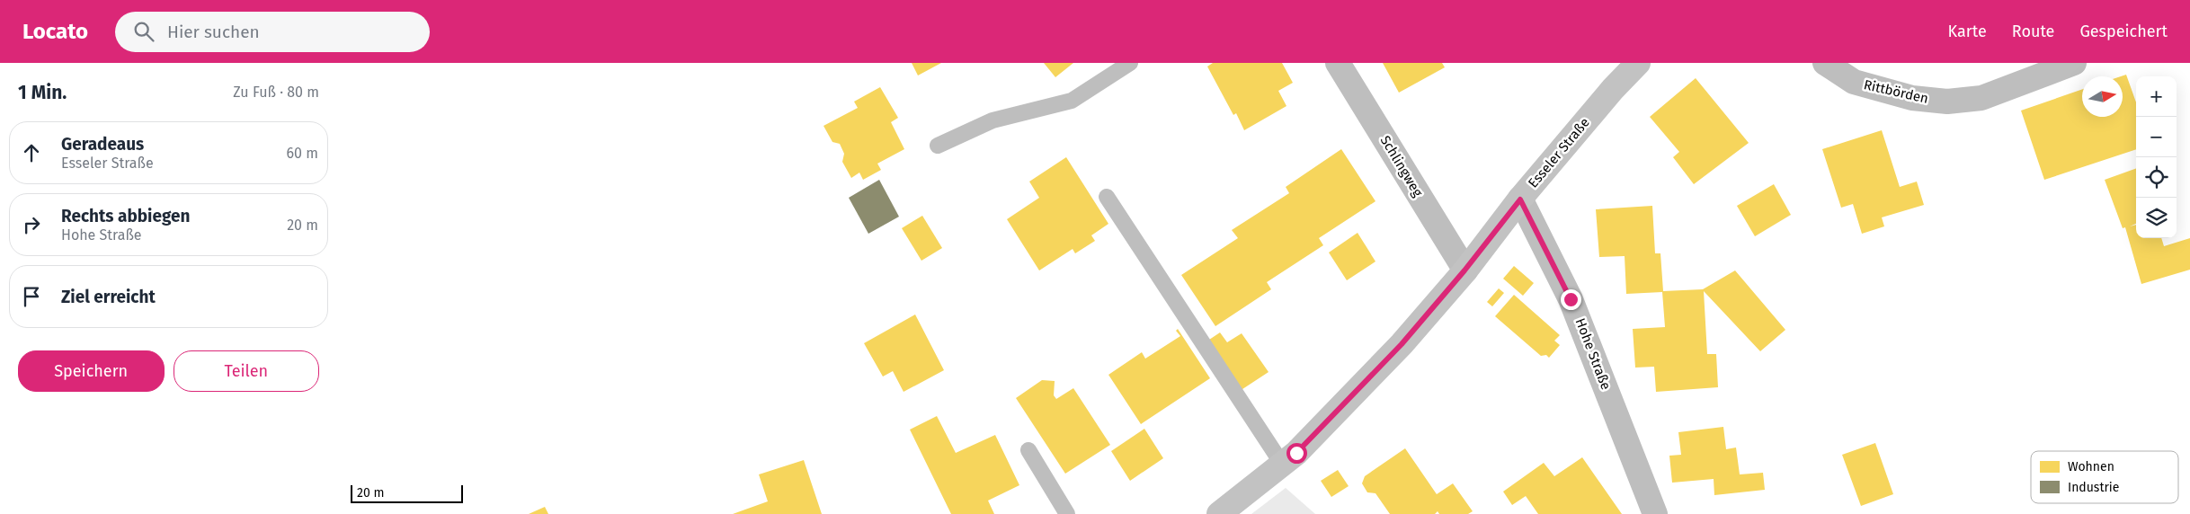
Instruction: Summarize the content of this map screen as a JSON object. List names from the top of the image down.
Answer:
{
  "streets": {
    "main road": ["Esseler Straße"],
    "street": ["Rittbörden", "Schlingweg", "Hohe Straße"]
  },
  "crossings": [
    ["Esseler Straße", "Schlingweg"],
    ["Esseler Straße", "Hohe Straße"]
  ],
  "legend": ["Wohnen", "Industrie"],
  "scale_bar": "20 m",
  "north": "right",
  "page": {
    "header": "Locato",
    "search": "Hier suchen",
    "nav": ["Karte", "Route", "Gespeichert"],
    "heading": ["1 Min.", "Zu Fuß · 80 m"],
    "map_buttons": ["+", "−"],
    "list": [
      ["Geradeaus", "Esseler Straße", "60 m"],
      ["Rechts abbiegen", "Hohe Straße", "20 m"],
      "Ziel erreicht"
    ],
    "buttons": ["Speichern", "Teilen"],
    "scale": "20 m"
  }
}
